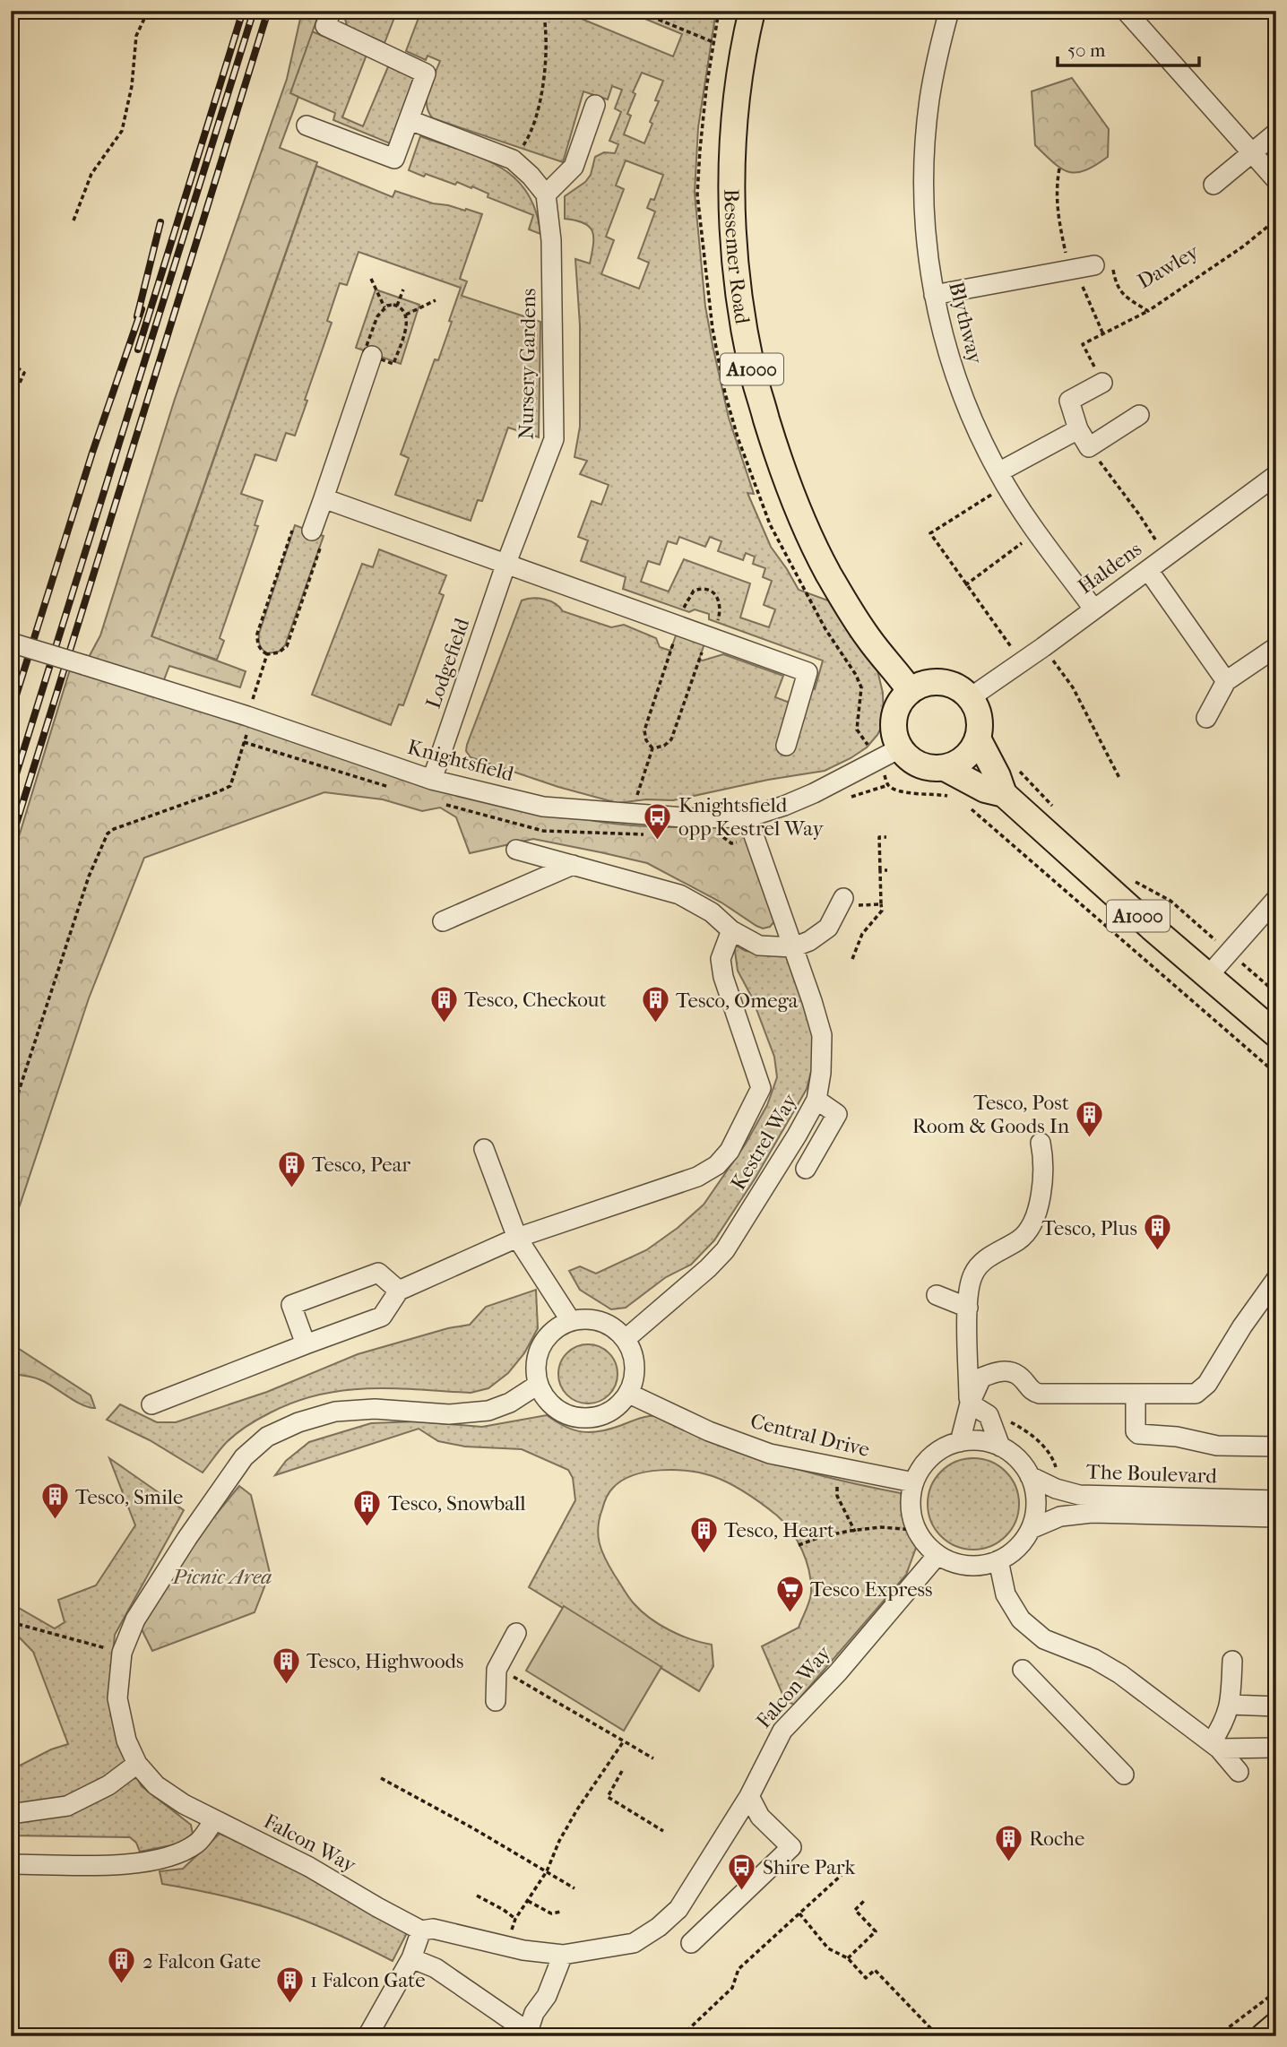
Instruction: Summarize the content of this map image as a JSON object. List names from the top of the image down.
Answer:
{
  "streets": {
    "main road": ["Bessemer Road", "A1000"],
    "street": [
      "Blythway",
      "Nursery Gardens",
      "Haldens",
      "Lodgefield",
      "Knightsfield",
      "Kestrel Way",
      "Central Drive",
      "The Boulevard",
      "Falcon Way"
    ],
    "path": ["Dawley"]
  },
  "crossings": [
    ["Bessemer Road", "A1000"],
    ["Bessemer Road", "Haldens"],
    ["Bessemer Road", "Knightsfield"],
    ["Blythway", "Haldens"],
    ["Nursery Gardens", "Lodgefield"],
    ["A1000", "Haldens"],
    ["A1000", "Knightsfield"],
    ["Haldens", "Knightsfield"],
    ["Lodgefield", "Knightsfield"],
    ["Knightsfield", "Kestrel Way"],
    ["Kestrel Way", "Central Drive"],
    ["Kestrel Way", "Falcon Way"],
    ["Central Drive", "The Boulevard"],
    ["Central Drive", "Falcon Way"],
    ["The Boulevard", "Falcon Way"]
  ],
  "parks": ["Picnic Area"],
  "places": {
    "bus stop": ["Knightsfield opp Kestrel Way", "Shire Park"],
    "building": [
      "Tesco, Checkout",
      "Tesco, Omega",
      "Tesco, Post Room & Goods In",
      "Tesco, Pear",
      "Tesco, Plus",
      "Tesco, Smile",
      "Tesco, Snowball",
      "Tesco, Heart",
      "Tesco, Highwoods",
      "Roche",
      "2 Falcon Gate",
      "1 Falcon Gate"
    ],
    "supermarket": ["Tesco Express"]
  },
  "scale_bar": "50 m"
}
